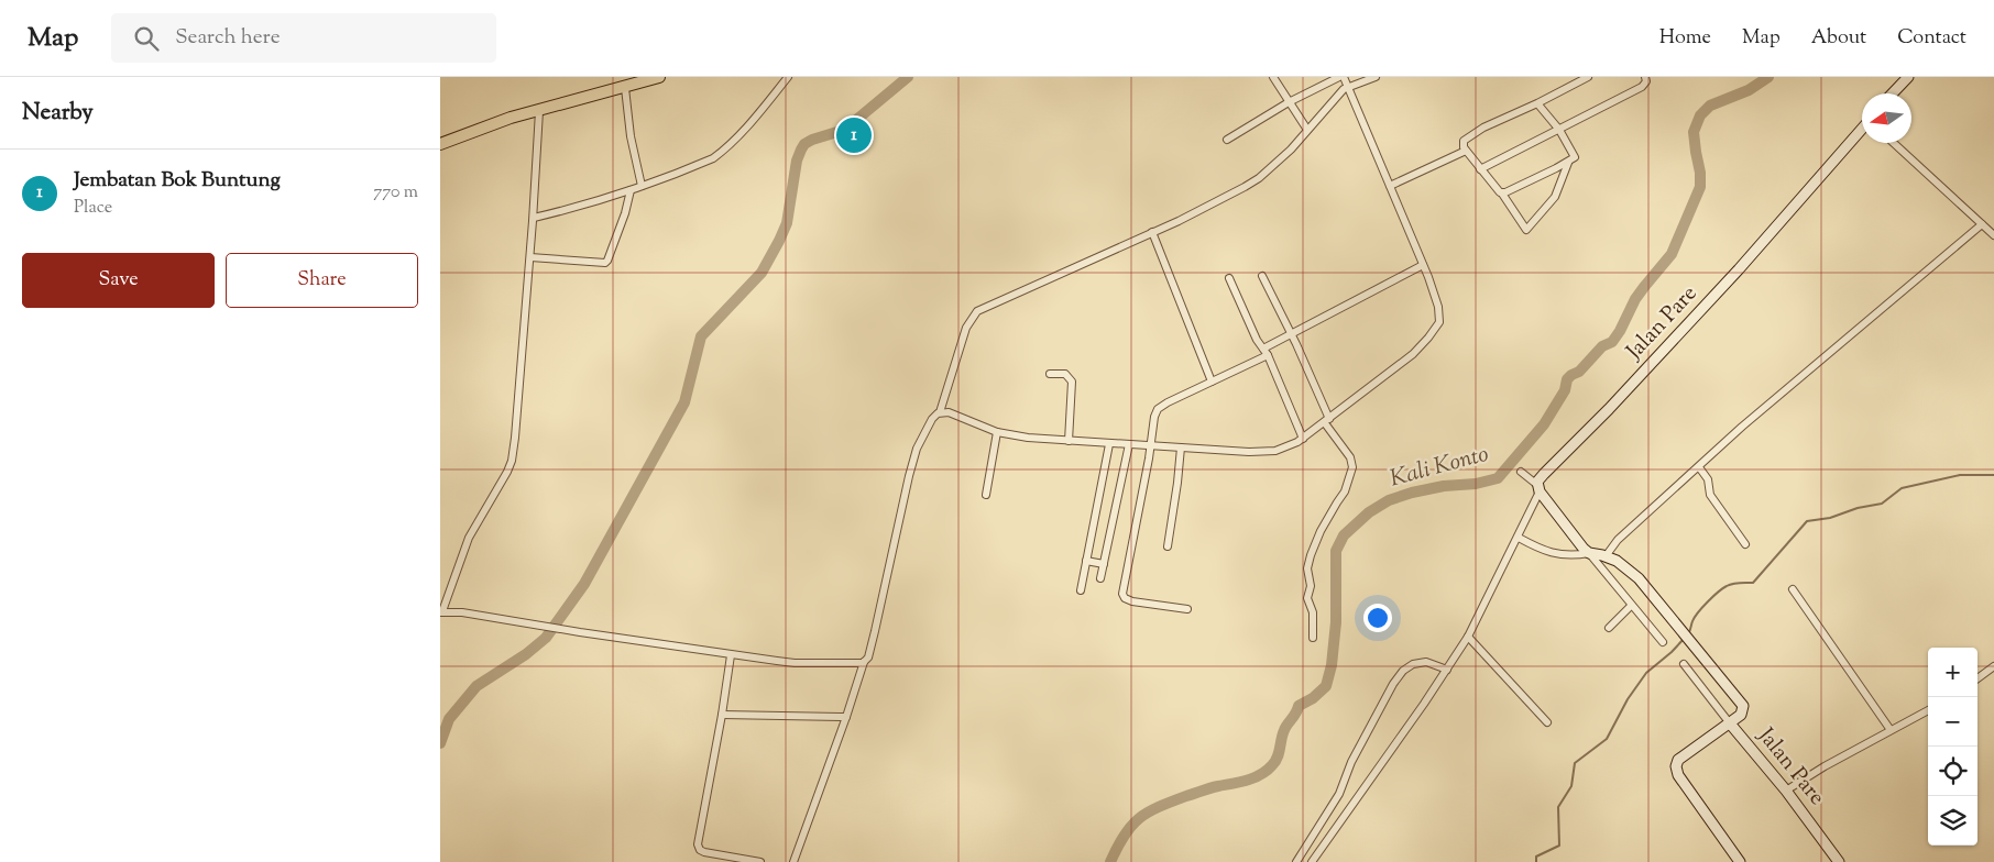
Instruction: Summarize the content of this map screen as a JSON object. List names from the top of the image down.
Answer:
{
  "streets": {
    "street": ["Jalan Pare"]
  },
  "water": ["Kali Konto"],
  "north": "left",
  "page": {
    "header": "Map",
    "search": "Search here",
    "nav": [
      "Home",
      "Map",
      "About",
      "Contact"
    ],
    "heading": "Nearby",
    "pins": "1",
    "list": [
      {
        "mark": "1",
        "name": "Jembatan Bok Buntung",
        "note": "Place",
        "value": "770 m"
      }
    ],
    "buttons": ["Save", "Share"],
    "map_buttons": ["+", "−"]
  }
}
